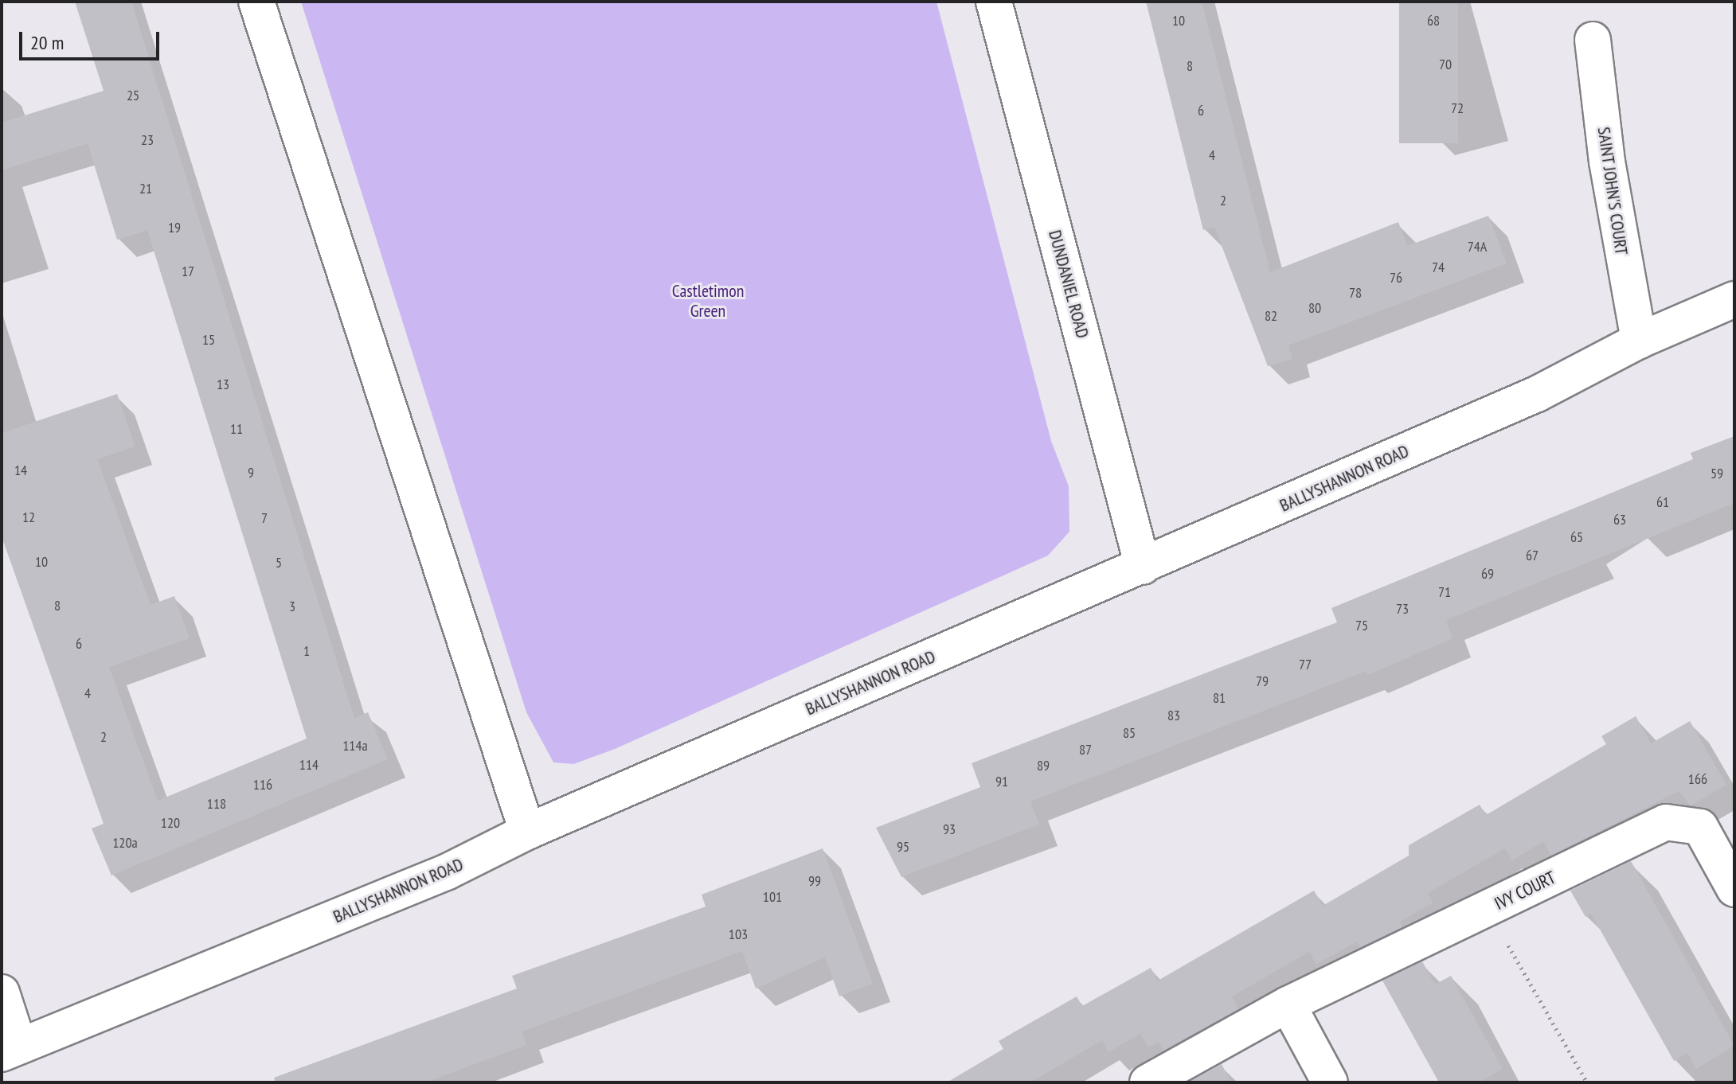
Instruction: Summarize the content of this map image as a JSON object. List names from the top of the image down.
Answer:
{
  "streets": {
    "street": [
      "SAINT JOHN'S COURT",
      "DUNDANIEL ROAD",
      "BALLYSHANNON ROAD",
      "IVY COURT"
    ]
  },
  "crossings": [
    ["SAINT JOHN'S COURT", "BALLYSHANNON ROAD"],
    ["DUNDANIEL ROAD", "BALLYSHANNON ROAD"]
  ],
  "parks": ["Castletimon Green"],
  "house_numbers": [
    "10",
    "68",
    "70",
    "8",
    "25",
    "72",
    "6",
    "23",
    "4",
    "21",
    "2",
    "19",
    "74A",
    "74",
    "17",
    "76",
    "78",
    "80",
    "82",
    "15",
    "13",
    "11",
    "14",
    "9",
    "59",
    "61",
    "12",
    "7",
    "63",
    "65",
    "67",
    "10",
    "5",
    "69",
    "71",
    "8",
    "3",
    "73",
    "75",
    "6",
    "1",
    "77",
    "79",
    "4",
    "81",
    "83",
    "85",
    "2",
    "114a",
    "87",
    "114",
    "89",
    "166",
    "91",
    "116",
    "118",
    "120",
    "93",
    "120a",
    "95",
    "99",
    "101",
    "103"
  ],
  "scale_bar": "20 m"
}
